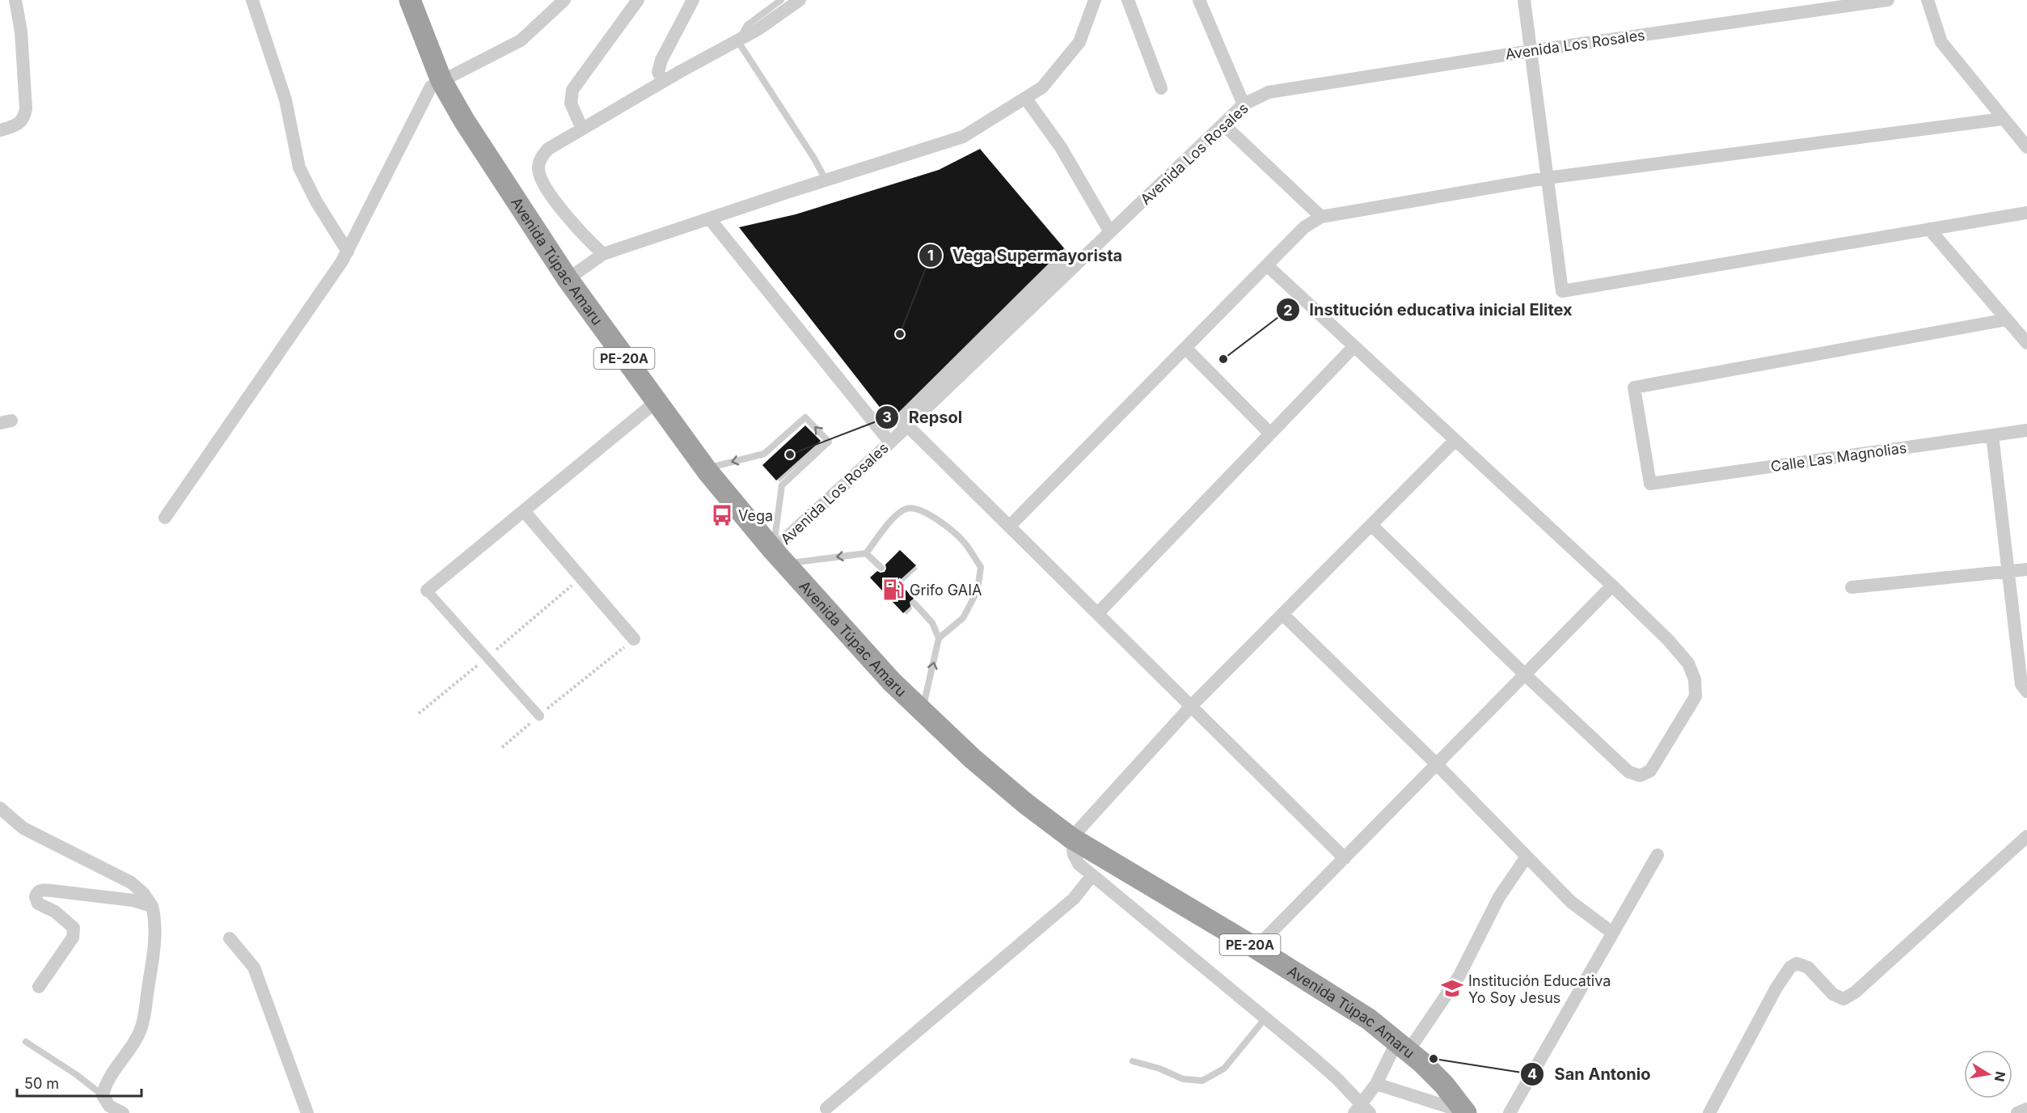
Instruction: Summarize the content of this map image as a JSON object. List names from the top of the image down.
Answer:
{
  "streets": {
    "highway": ["Avenida Túpac Amaru", "PE-20A"],
    "street": ["Avenida Los Rosales", "Calle Las Magnolias"]
  },
  "crossings": [
    ["Avenida Los Rosales", "Avenida Túpac Amaru"]
  ],
  "places": {
    "other": [
      "Vega Supermayorista",
      "Institución educativa inicial Elitex",
      "Repsol",
      "San Antonio"
    ],
    "bus stop": ["Vega"],
    "fuel station": ["Grifo GAIA"],
    "school or university": ["Institución Educativa Yo Soy Jesus"]
  },
  "scale_bar": "50 m",
  "north": "right"
}
